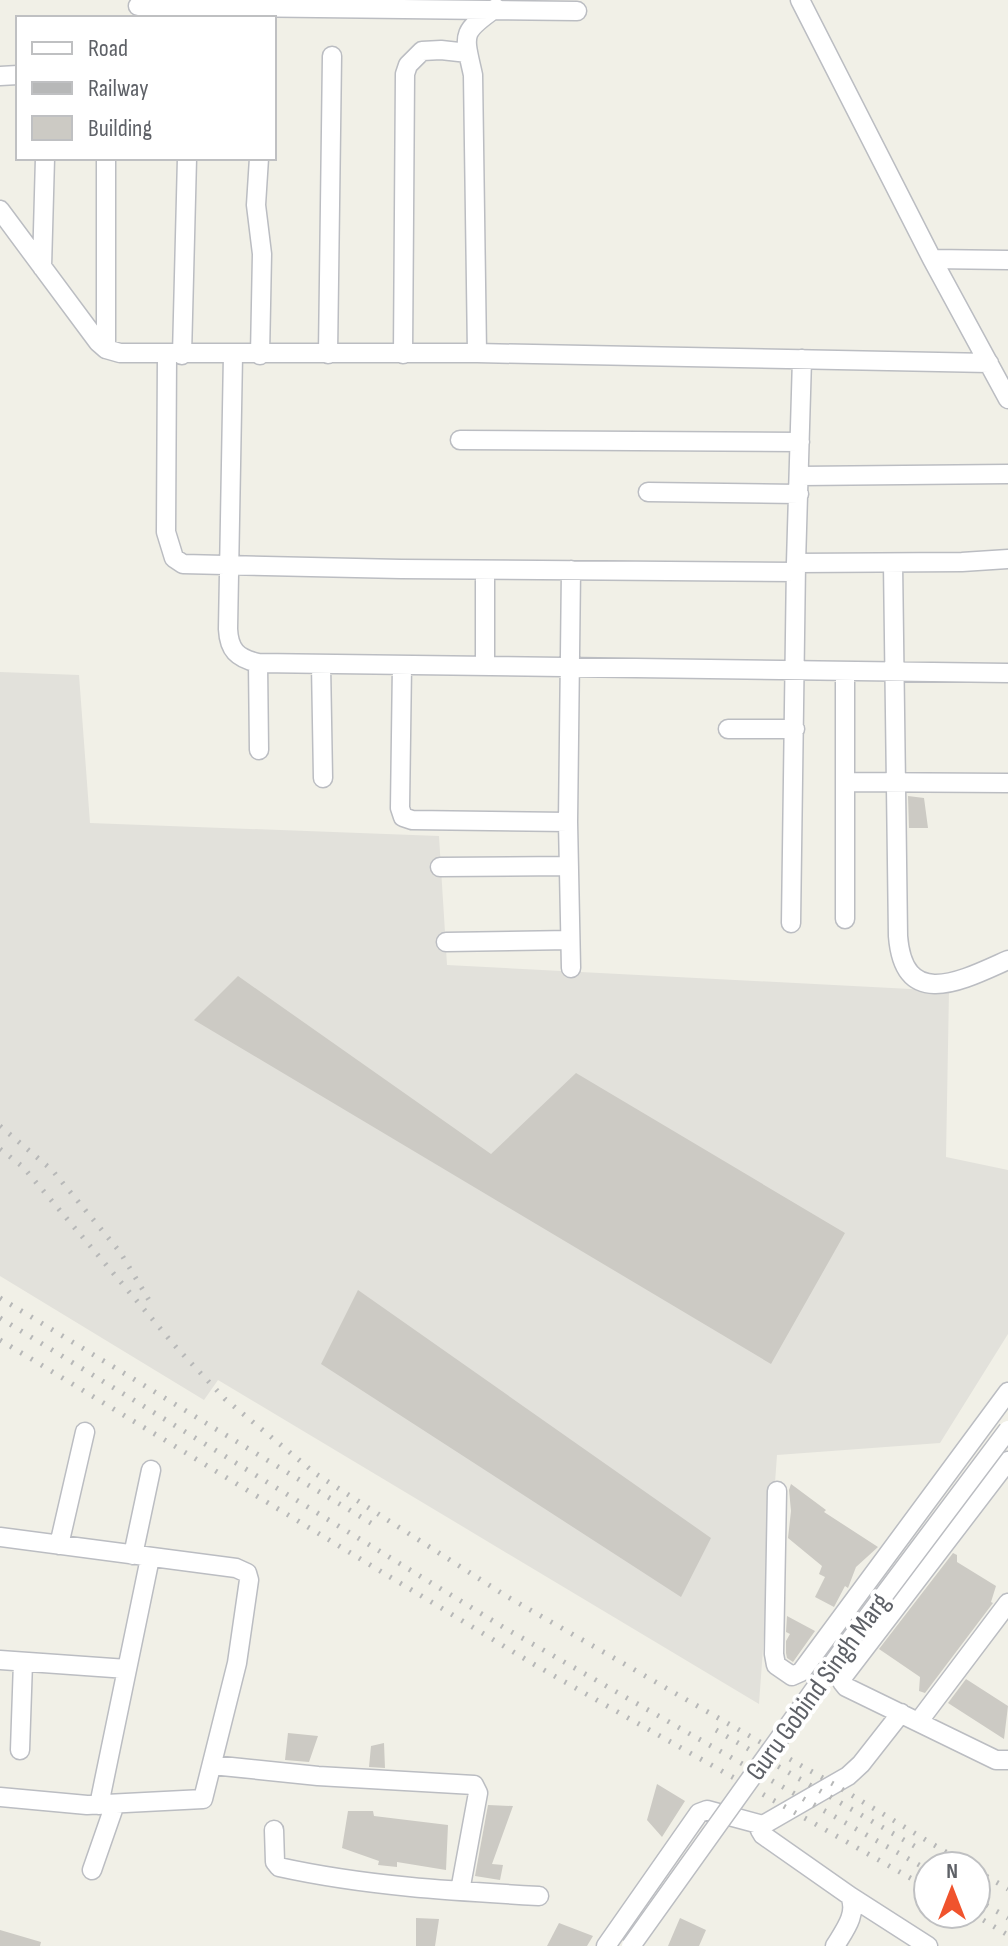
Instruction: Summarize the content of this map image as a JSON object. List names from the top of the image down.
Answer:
{
  "streets": {
    "street": ["Guru Gobind Singh Marg"]
  },
  "legend": ["Road", "Railway", "Building"],
  "north": "top"
}
